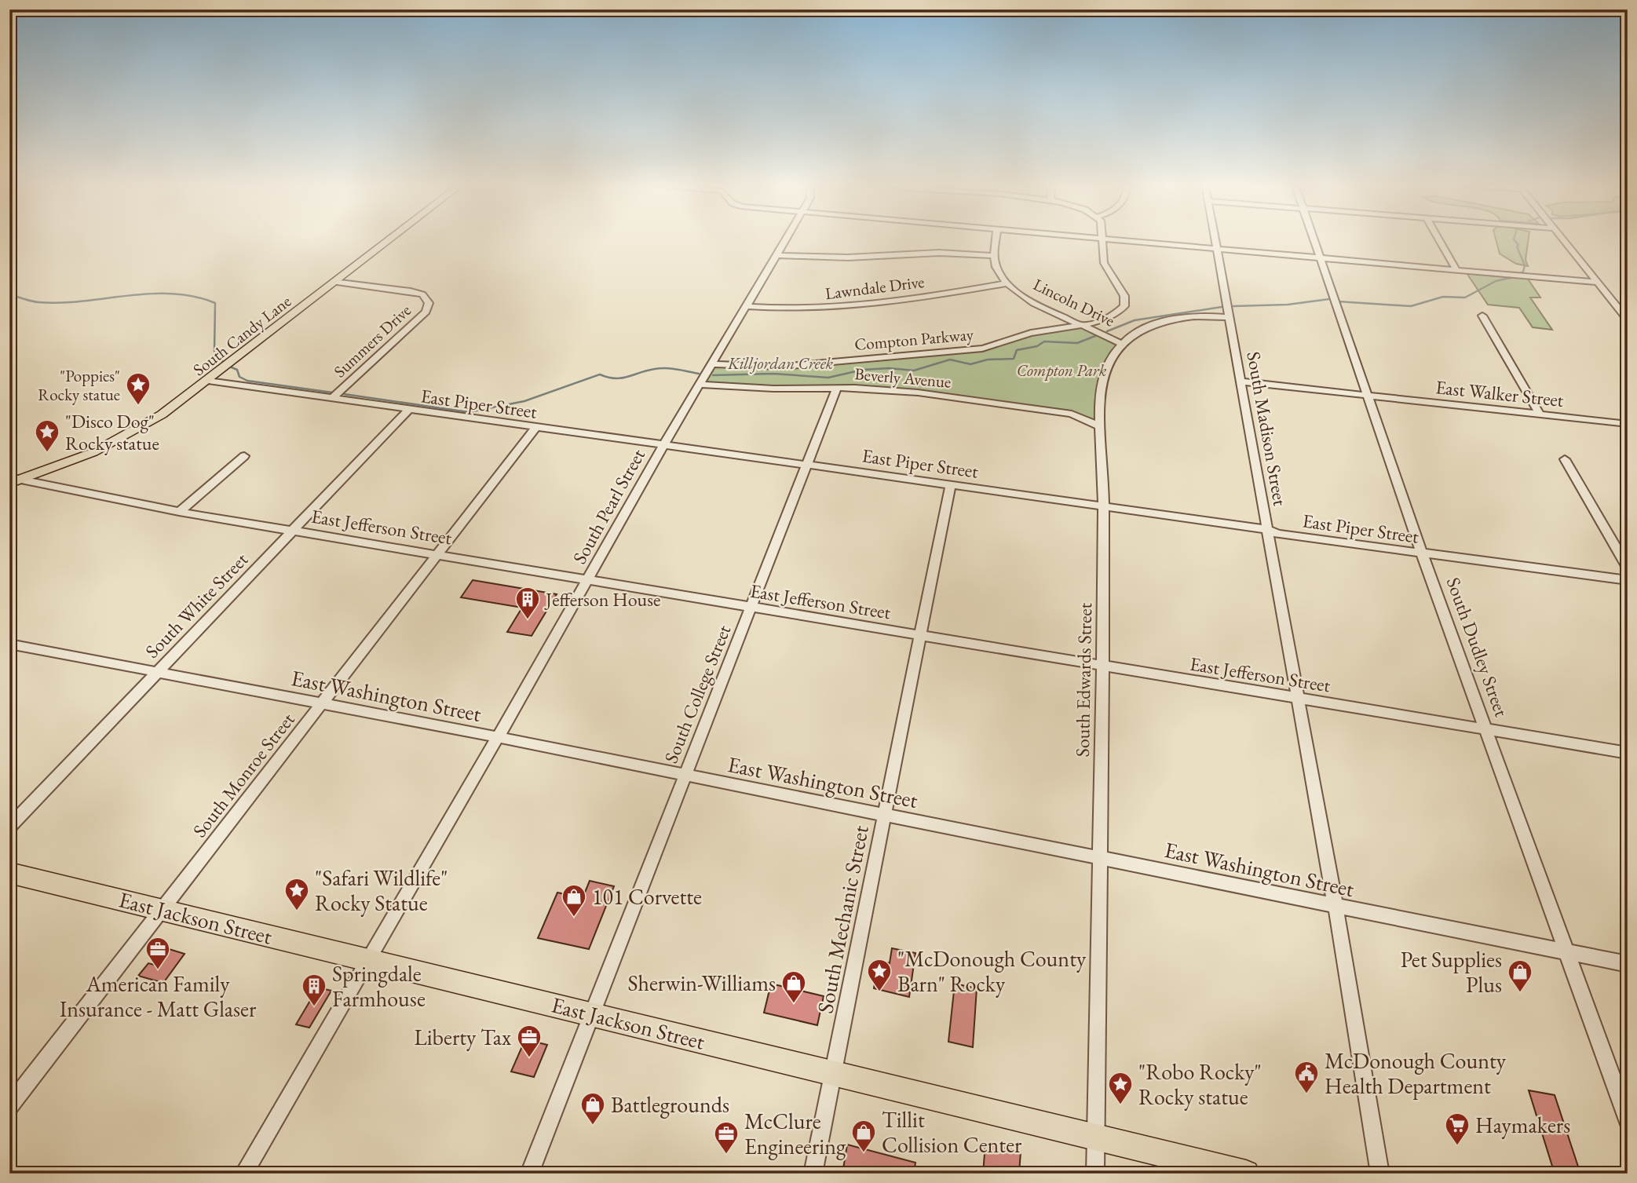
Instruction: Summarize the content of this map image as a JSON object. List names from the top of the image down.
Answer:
{
  "streets": {
    "highway": ["East Jackson Street"],
    "main road": ["South Candy Lane"],
    "street": [
      "Lawndale Drive",
      "Lincoln Drive",
      "Compton Parkway",
      "Summers Drive",
      "Beverly Avenue",
      "East Walker Street",
      "East Piper Street",
      "South Madison Street",
      "South Pearl Street",
      "East Jefferson Street",
      "South White Street",
      "South Dudley Street",
      "South Edwards Street",
      "South College Street",
      "East Washington Street",
      "South Monroe Street",
      "South Mechanic Street"
    ]
  },
  "crossings": [
    ["Lawndale Drive", "Lincoln Drive"],
    ["Lawndale Drive", "South Pearl Street"],
    ["Lincoln Drive", "Compton Parkway"],
    ["Lincoln Drive", "South Edwards Street"],
    ["South Candy Lane", "Summers Drive"],
    ["South Candy Lane", "East Piper Street"],
    ["South Candy Lane", "East Jefferson Street"],
    ["Compton Parkway", "South Pearl Street"],
    ["Summers Drive", "East Piper Street"],
    ["Beverly Avenue", "South Pearl Street"],
    ["Beverly Avenue", "South Edwards Street"],
    ["Beverly Avenue", "South College Street"],
    ["East Walker Street", "South Madison Street"],
    ["East Walker Street", "South Dudley Street"],
    ["East Piper Street", "South Madison Street"],
    ["East Piper Street", "South Pearl Street"],
    ["East Piper Street", "South White Street"],
    ["East Piper Street", "South Dudley Street"],
    ["East Piper Street", "South Edwards Street"],
    ["East Piper Street", "South College Street"],
    ["East Piper Street", "South Monroe Street"],
    ["East Piper Street", "South Mechanic Street"],
    ["South Madison Street", "East Jefferson Street"],
    ["South Madison Street", "South Edwards Street"],
    ["South Madison Street", "East Washington Street"],
    ["South Pearl Street", "East Jefferson Street"],
    ["South Pearl Street", "East Washington Street"],
    ["South Pearl Street", "East Jackson Street"],
    ["East Jefferson Street", "South White Street"],
    ["East Jefferson Street", "South Dudley Street"],
    ["East Jefferson Street", "South Edwards Street"],
    ["East Jefferson Street", "South College Street"],
    ["East Jefferson Street", "South Monroe Street"],
    ["East Jefferson Street", "South Mechanic Street"],
    ["South White Street", "East Washington Street"],
    ["South Dudley Street", "East Washington Street"],
    ["South Edwards Street", "East Washington Street"],
    ["South Edwards Street", "East Jackson Street"],
    ["South College Street", "East Washington Street"],
    ["South College Street", "East Jackson Street"],
    ["East Washington Street", "South Monroe Street"],
    ["East Washington Street", "South Mechanic Street"],
    ["South Monroe Street", "East Jackson Street"],
    ["East Jackson Street", "South Mechanic Street"]
  ],
  "water": ["Killjordan Creek"],
  "parks": ["Compton Park"],
  "places": {
    "place": [
      "\"Poppies\" Rocky statue",
      "\"Disco Dog\" Rocky statue",
      "\"Safari Wildlife\" Rocky Statue",
      "\"McDonough County Barn\" Rocky",
      "\"Robo Rocky\" Rocky statue"
    ],
    "building": ["Jefferson House", "Springdale Farmhouse"],
    "shop": [
      "101 Corvette",
      "Pet Supplies Plus",
      "Sherwin-Williams",
      "Battlegrounds",
      "Tillit Collision Center"
    ],
    "office": ["American Family Insurance - Matt Glaser", "Liberty Tax", "McClure Engineering"],
    "public building": ["McDonough County Health Department"],
    "supermarket": ["Haymakers"]
  }
}
